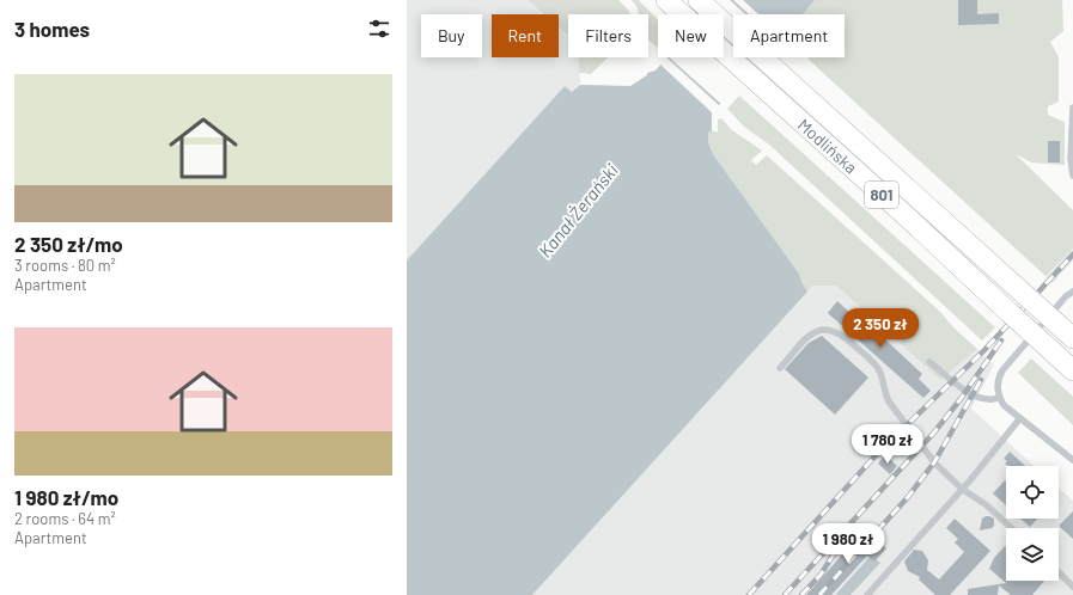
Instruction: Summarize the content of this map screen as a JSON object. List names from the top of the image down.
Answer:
{
  "streets": {
    "main road": ["Modlińska", "801"]
  },
  "water": ["Kanał Żerański"],
  "page": {
    "heading": "3 homes",
    "chip": [
      "Buy",
      "Rent",
      "Filters",
      "New",
      "Apartment"
    ],
    "list": [
      {
        "name": "2 350 zł/mo",
        "note": "3 rooms · 80 m² · Apartment"
      },
      {
        "name": "1 980 zł/mo",
        "note": "2 rooms · 64 m² · Apartment"
      }
    ],
    "price": ["2 350 zł", "1 780 zł", "1 980 zł"]
  }
}
